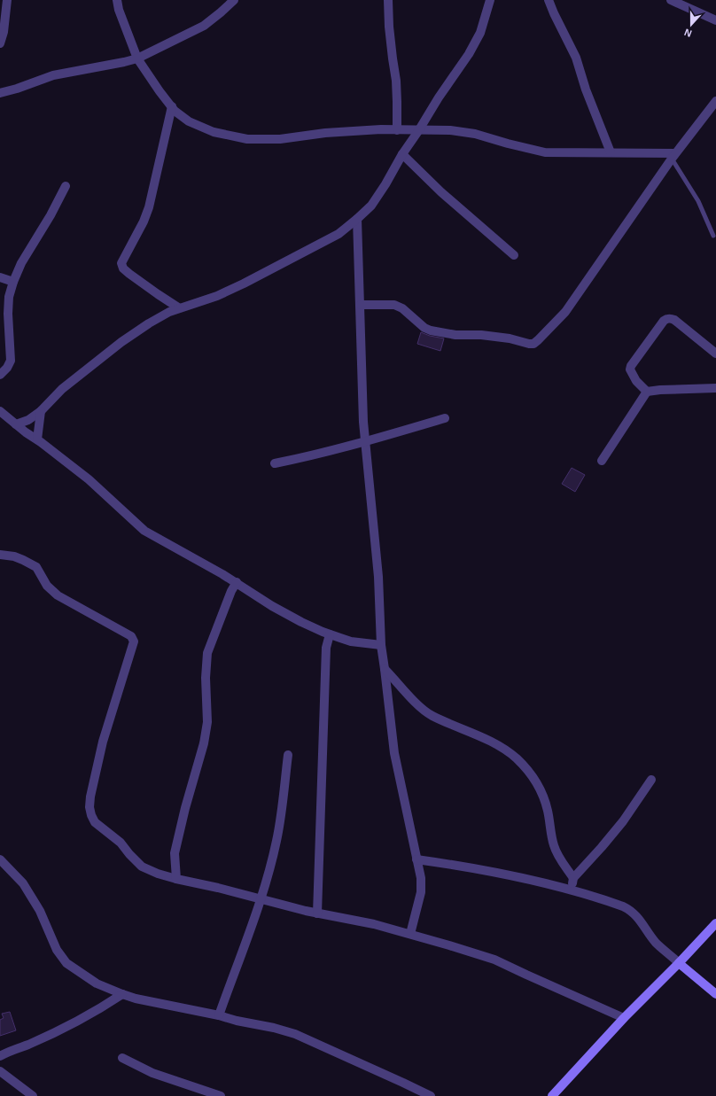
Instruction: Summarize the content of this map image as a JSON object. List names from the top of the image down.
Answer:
{
  "north": "bottom"
}
